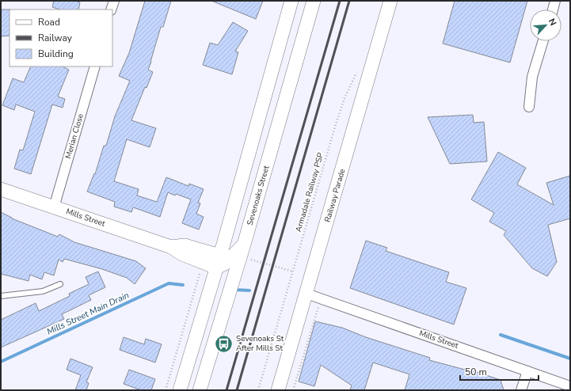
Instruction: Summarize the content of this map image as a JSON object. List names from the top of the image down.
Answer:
{
  "streets": {
    "main road": ["Sevenoaks Street", "Railway Parade", "Mills Street"],
    "street": ["Merian Close"],
    "path": ["Armadale Railway PSP"]
  },
  "crossings": [
    ["Merian Close", "Mills Street"],
    ["Railway Parade", "Mills Street"]
  ],
  "water": ["Mills Street Main Drain"],
  "places": {
    "bus stop": ["Sevenoaks St After Mills St"]
  },
  "legend": ["Road", "Railway", "Building"],
  "scale_bar": "50 m",
  "north": "top right"
}
